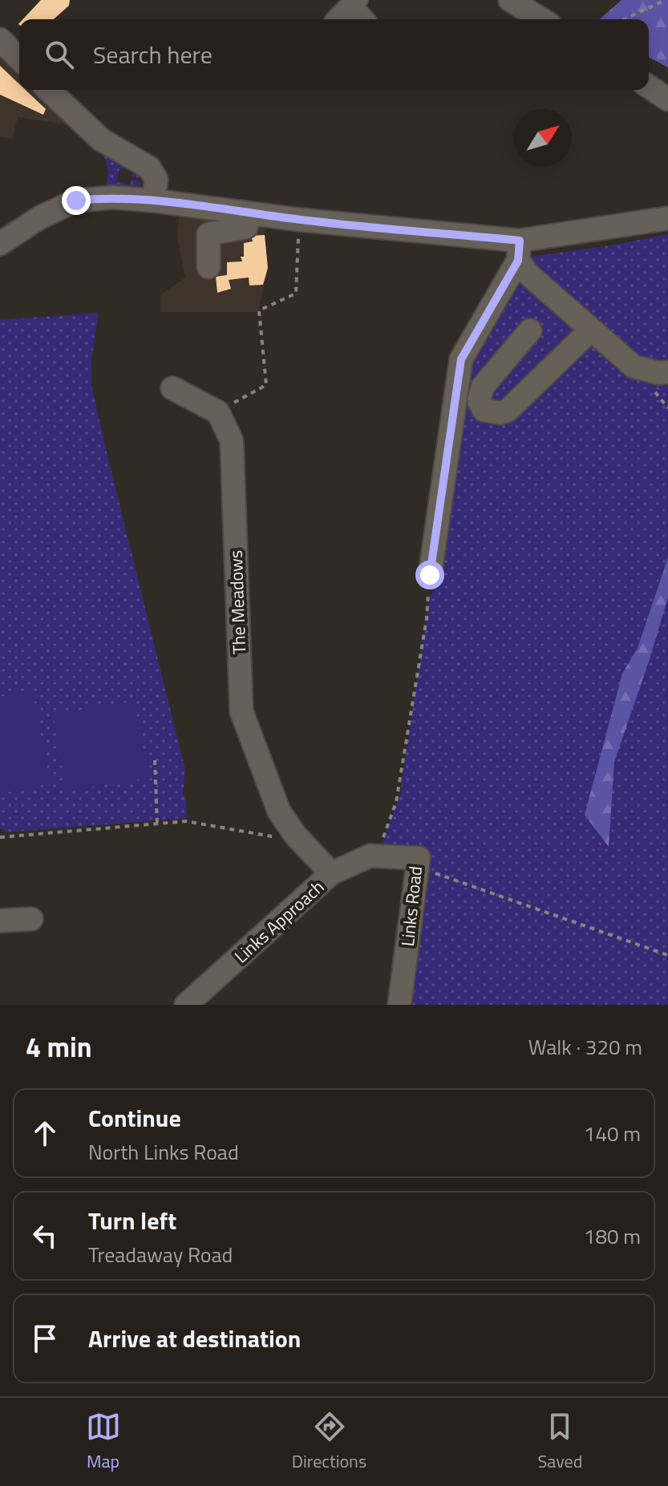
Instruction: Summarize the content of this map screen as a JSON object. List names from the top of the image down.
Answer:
{
  "streets": {
    "street": ["The Meadows", "Links Road", "Links Approach"]
  },
  "crossings": [
    ["The Meadows", "Links Approach"],
    ["Links Road", "Links Approach"]
  ],
  "north": "top right",
  "page": {
    "search": "Search here",
    "heading": ["4 min", "Walk · 320 m"],
    "list": [
      ["Continue", "North Links Road", "140 m"],
      ["Turn left", "Treadaway Road", "180 m"],
      "Arrive at destination"
    ],
    "nav": ["Map", "Directions", "Saved"]
  }
}
